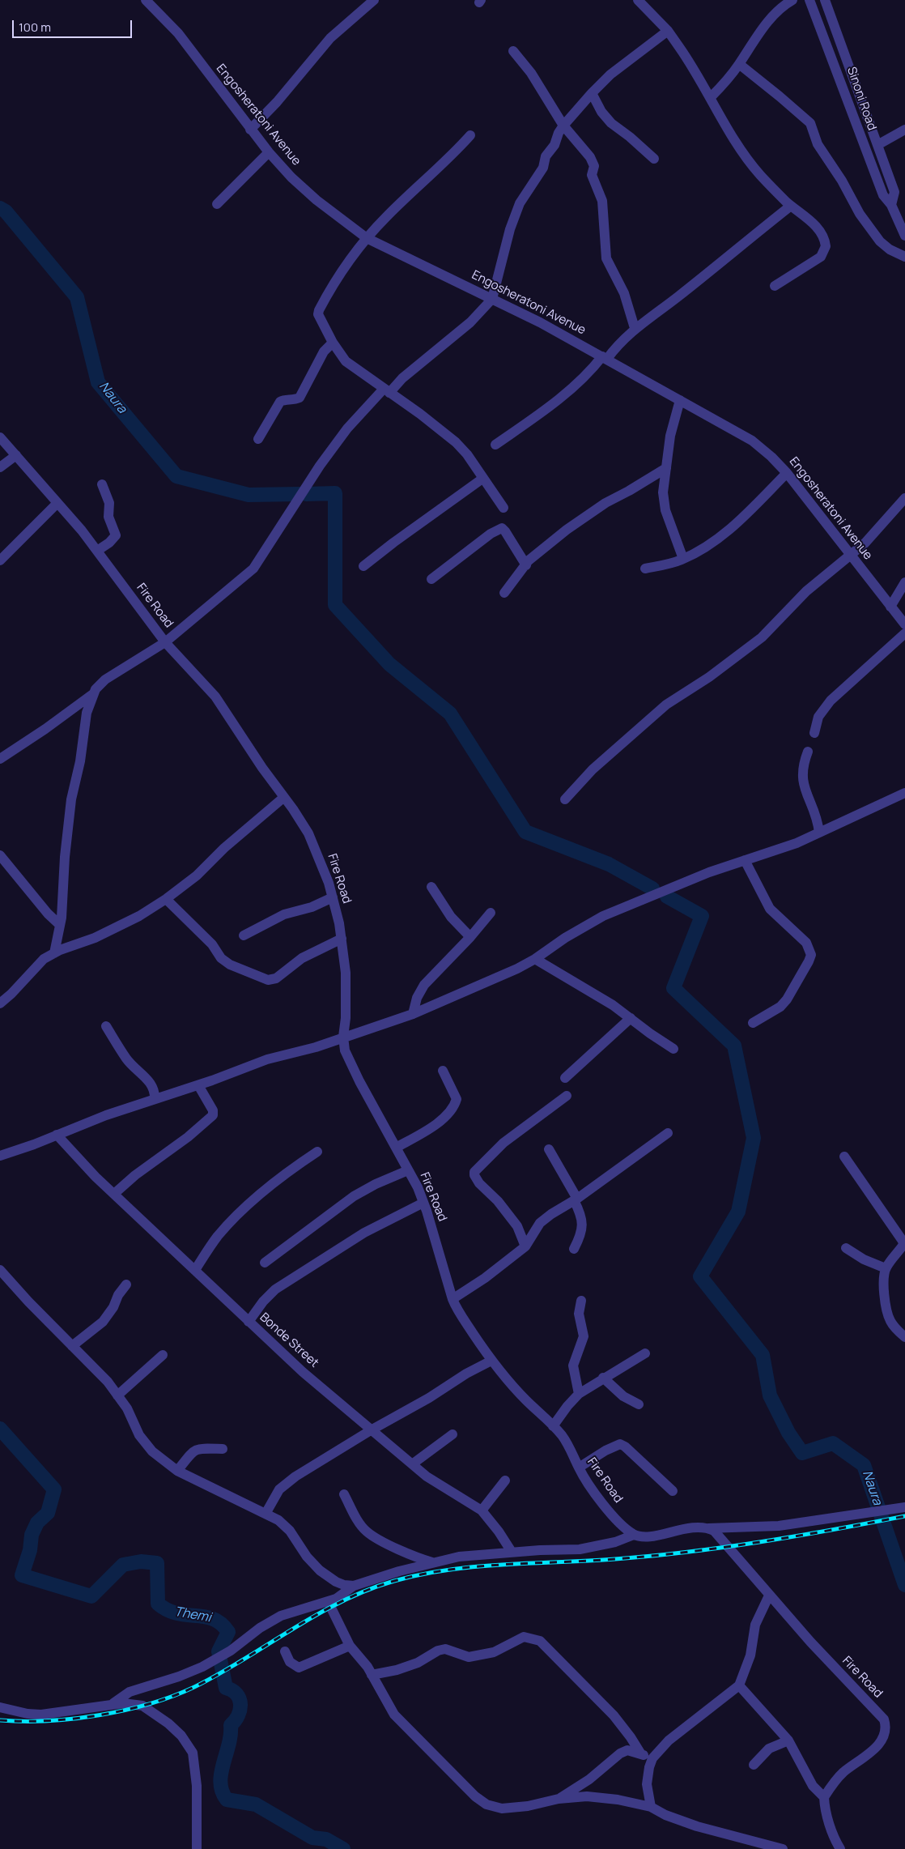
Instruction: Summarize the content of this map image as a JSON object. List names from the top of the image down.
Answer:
{
  "streets": {
    "street": [
      "Sinoni Road",
      "Engosheratoni Avenue",
      "Fire Road",
      "Bonde Street"
    ]
  },
  "water": ["Naura", "Themi"],
  "scale_bar": "100 m"
}
